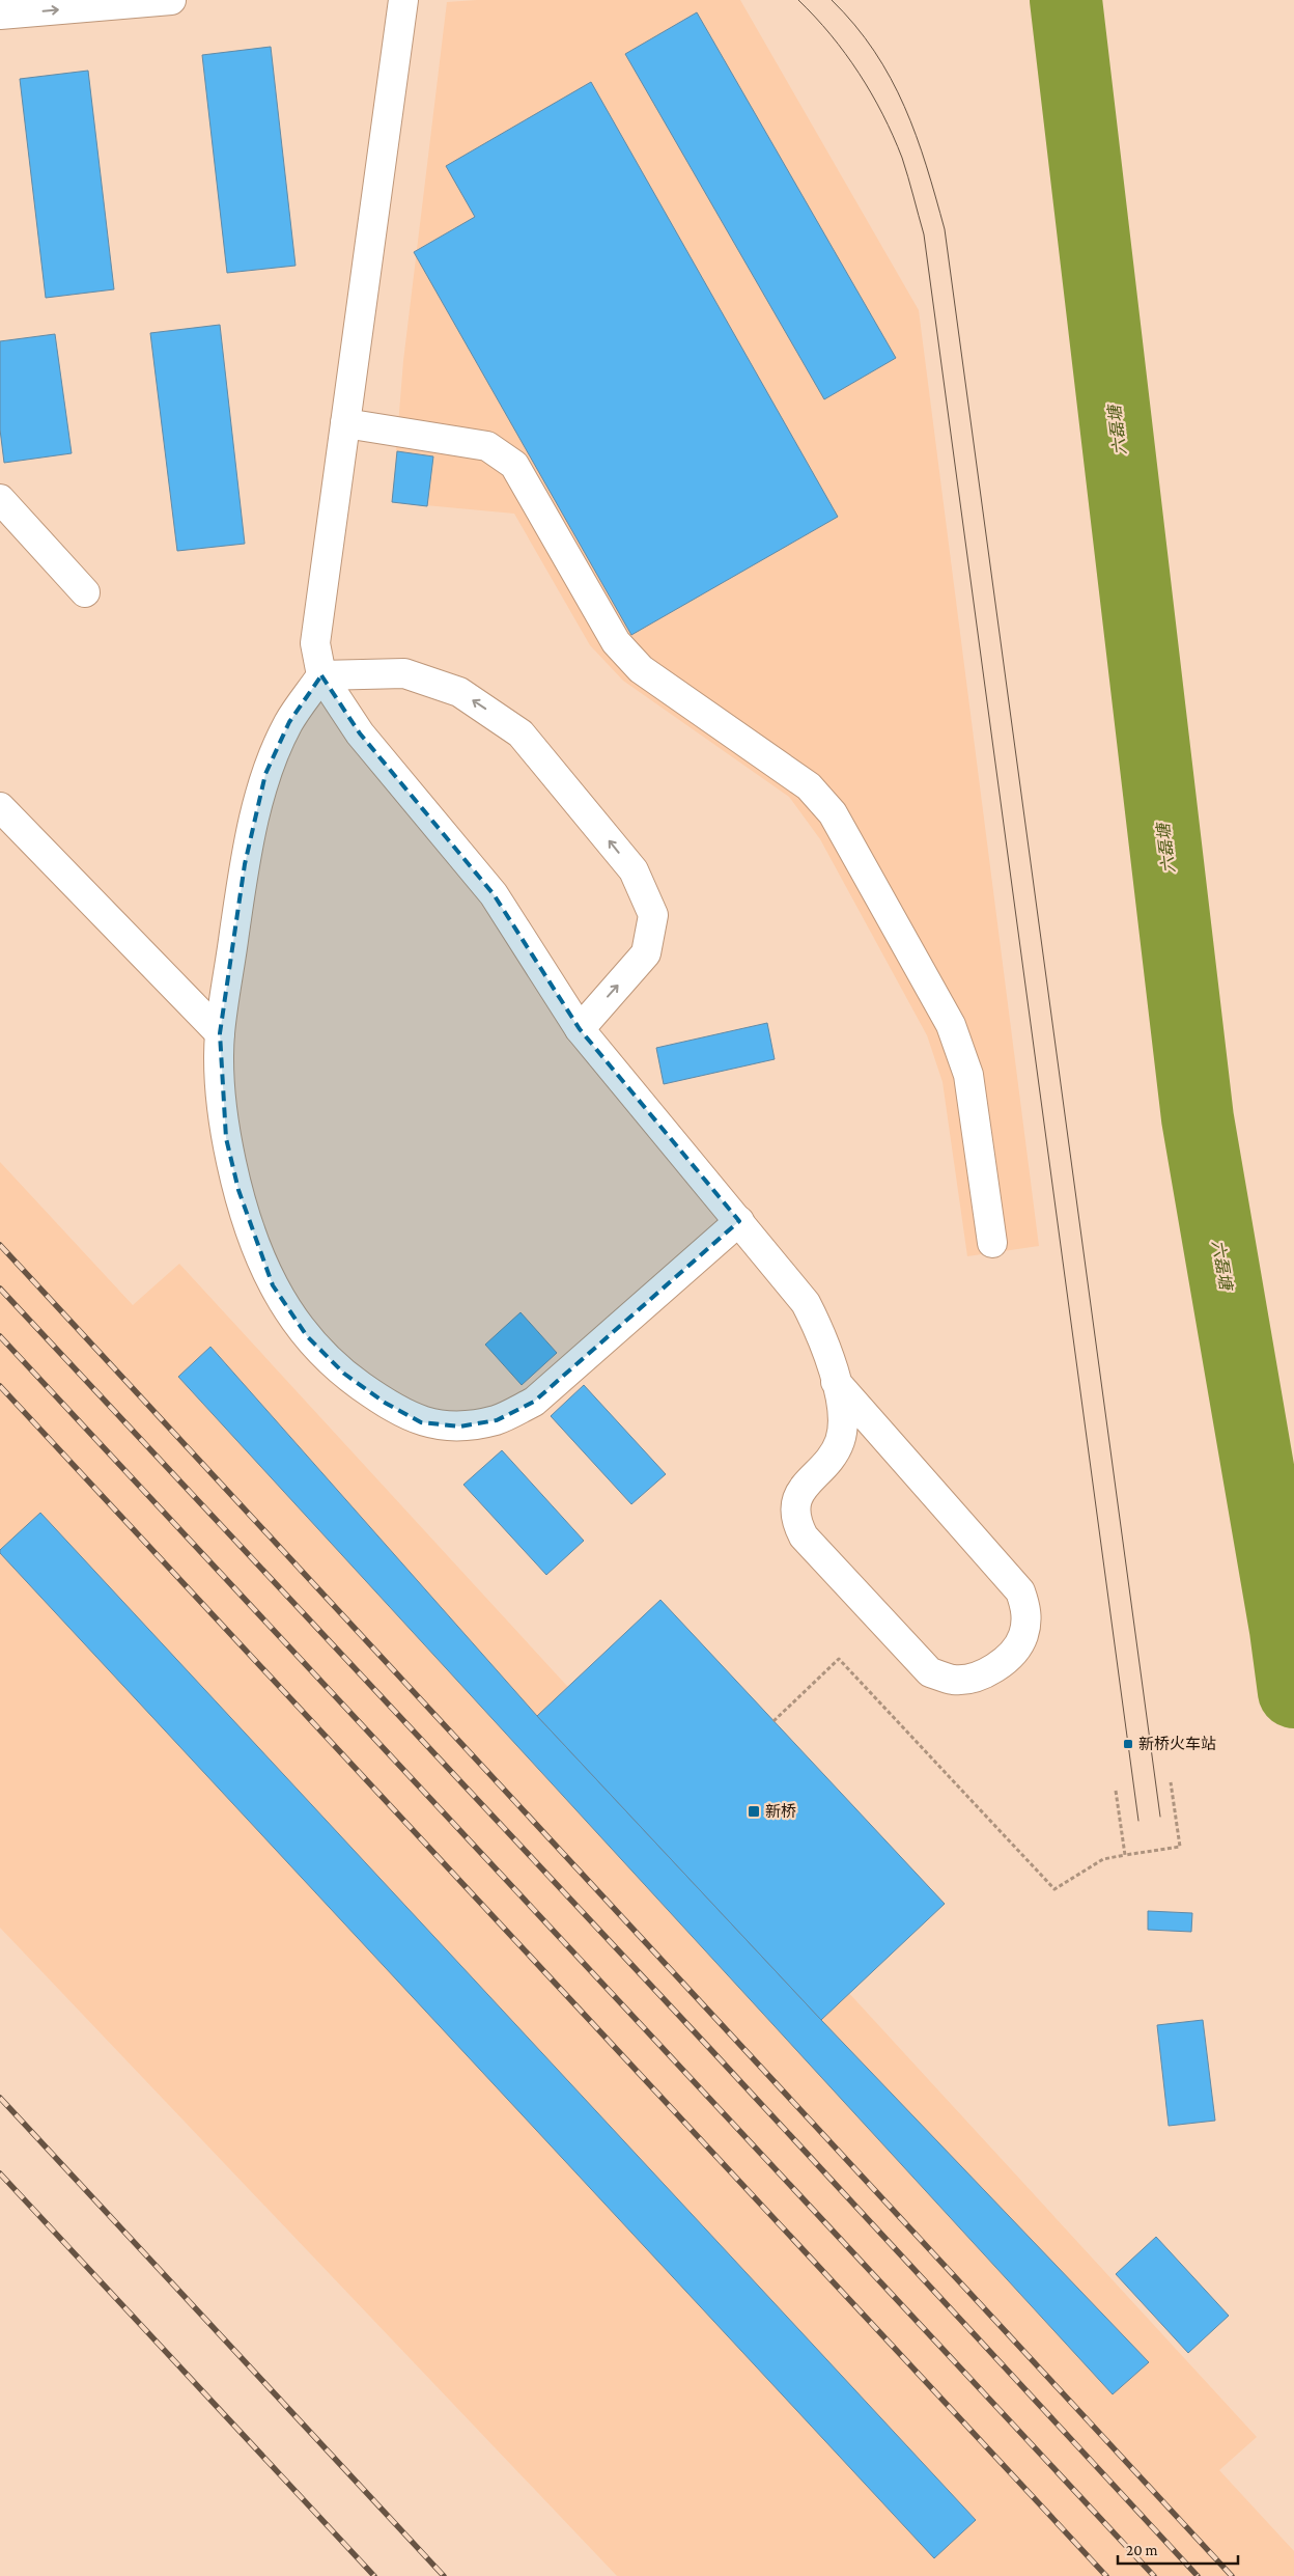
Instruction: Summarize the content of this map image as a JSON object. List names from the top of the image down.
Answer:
{
  "water": ["六磊塘"],
  "places": {
    "transit": ["新桥火车站", "新桥"]
  },
  "scale_bar": "20 m"
}
